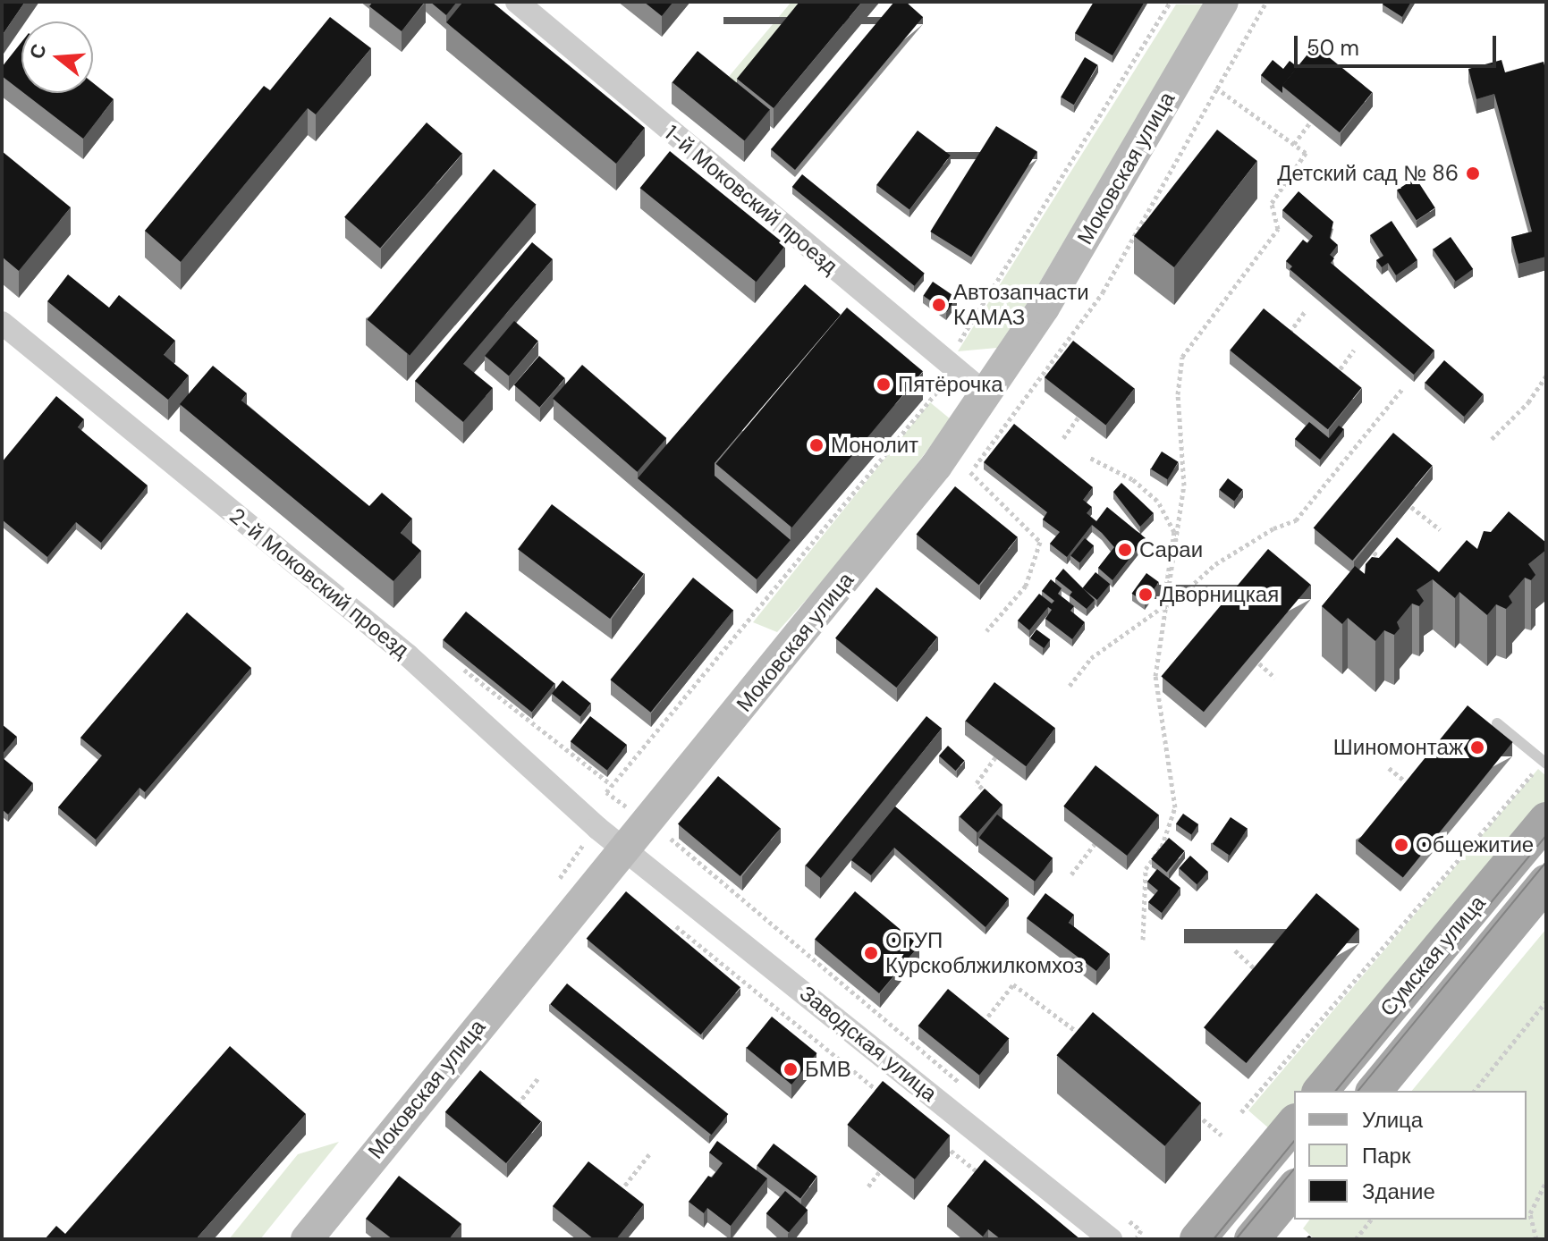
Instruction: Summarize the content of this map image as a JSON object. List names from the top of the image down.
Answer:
{
  "streets": {
    "main road": ["Сумская улица"],
    "street": [
      "Моковская улица",
      "1-й Моковский проезд",
      "2-й Моковский проезд",
      "Заводская улица"
    ]
  },
  "crossings": [
    ["Моковская улица", "1-й Моковский проезд"],
    ["Моковская улица", "2-й Моковский проезд"],
    ["Моковская улица", "Заводская улица"],
    ["2-й Моковский проезд", "Заводская улица"]
  ],
  "places": [
    "Детский сад № 86",
    "Автозапчасти КАМАЗ",
    "Пятёрочка",
    "Монолит",
    "Сараи",
    "Дворницкая",
    "Шиномонтаж",
    "Общежитие",
    "ОГУП Курскоблжилкомхоз",
    "БМВ"
  ],
  "legend": ["Улица", "Парк", "Здание"],
  "scale_bar": "50 m",
  "north": "left"
}
